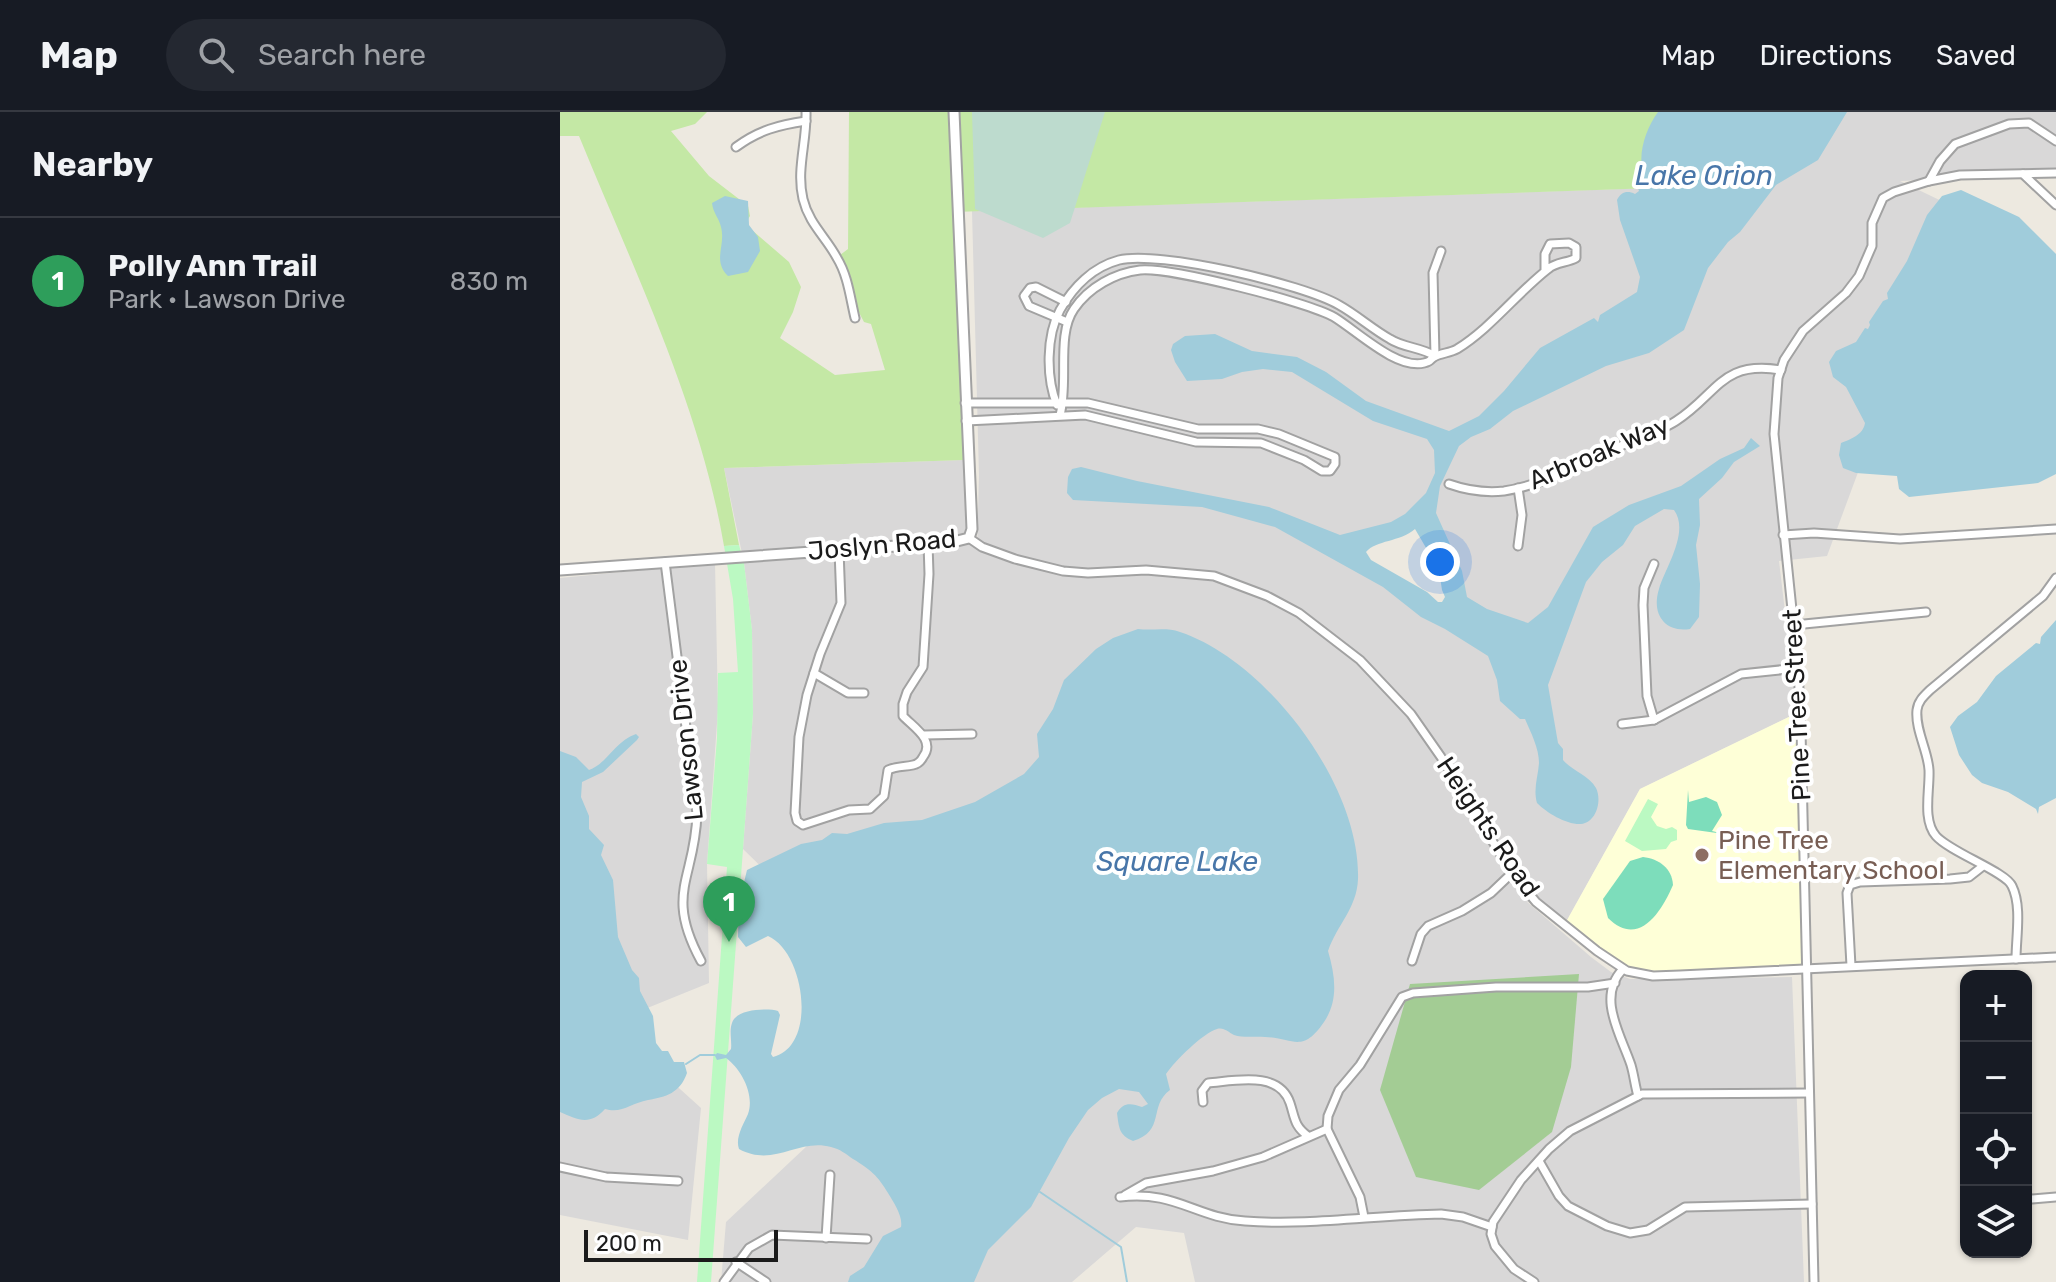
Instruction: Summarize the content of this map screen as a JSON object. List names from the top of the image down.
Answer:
{
  "streets": {
    "street": [
      "Arbroak Way",
      "Joslyn Road",
      "Pine Tree Street",
      "Lawson Drive",
      "Heights Road"
    ]
  },
  "crossings": [
    ["Arbroak Way", "Pine Tree Street"],
    ["Joslyn Road", "Lawson Drive"],
    ["Joslyn Road", "Heights Road"],
    ["Pine Tree Street", "Heights Road"]
  ],
  "water": ["Lake Orion", "Square Lake"],
  "places": ["Pine Tree Elementary School"],
  "scale_bar": "200 m",
  "page": {
    "header": "Map",
    "search": "Search here",
    "nav": ["Map", "Directions", "Saved"],
    "heading": "Nearby",
    "list": [
      {
        "mark": "1",
        "name": "Polly Ann Trail",
        "note": "Park · Lawson Drive",
        "value": "830 m"
      }
    ],
    "pins": "1",
    "map_buttons": ["+", "−"],
    "scale": "200 m"
  }
}
